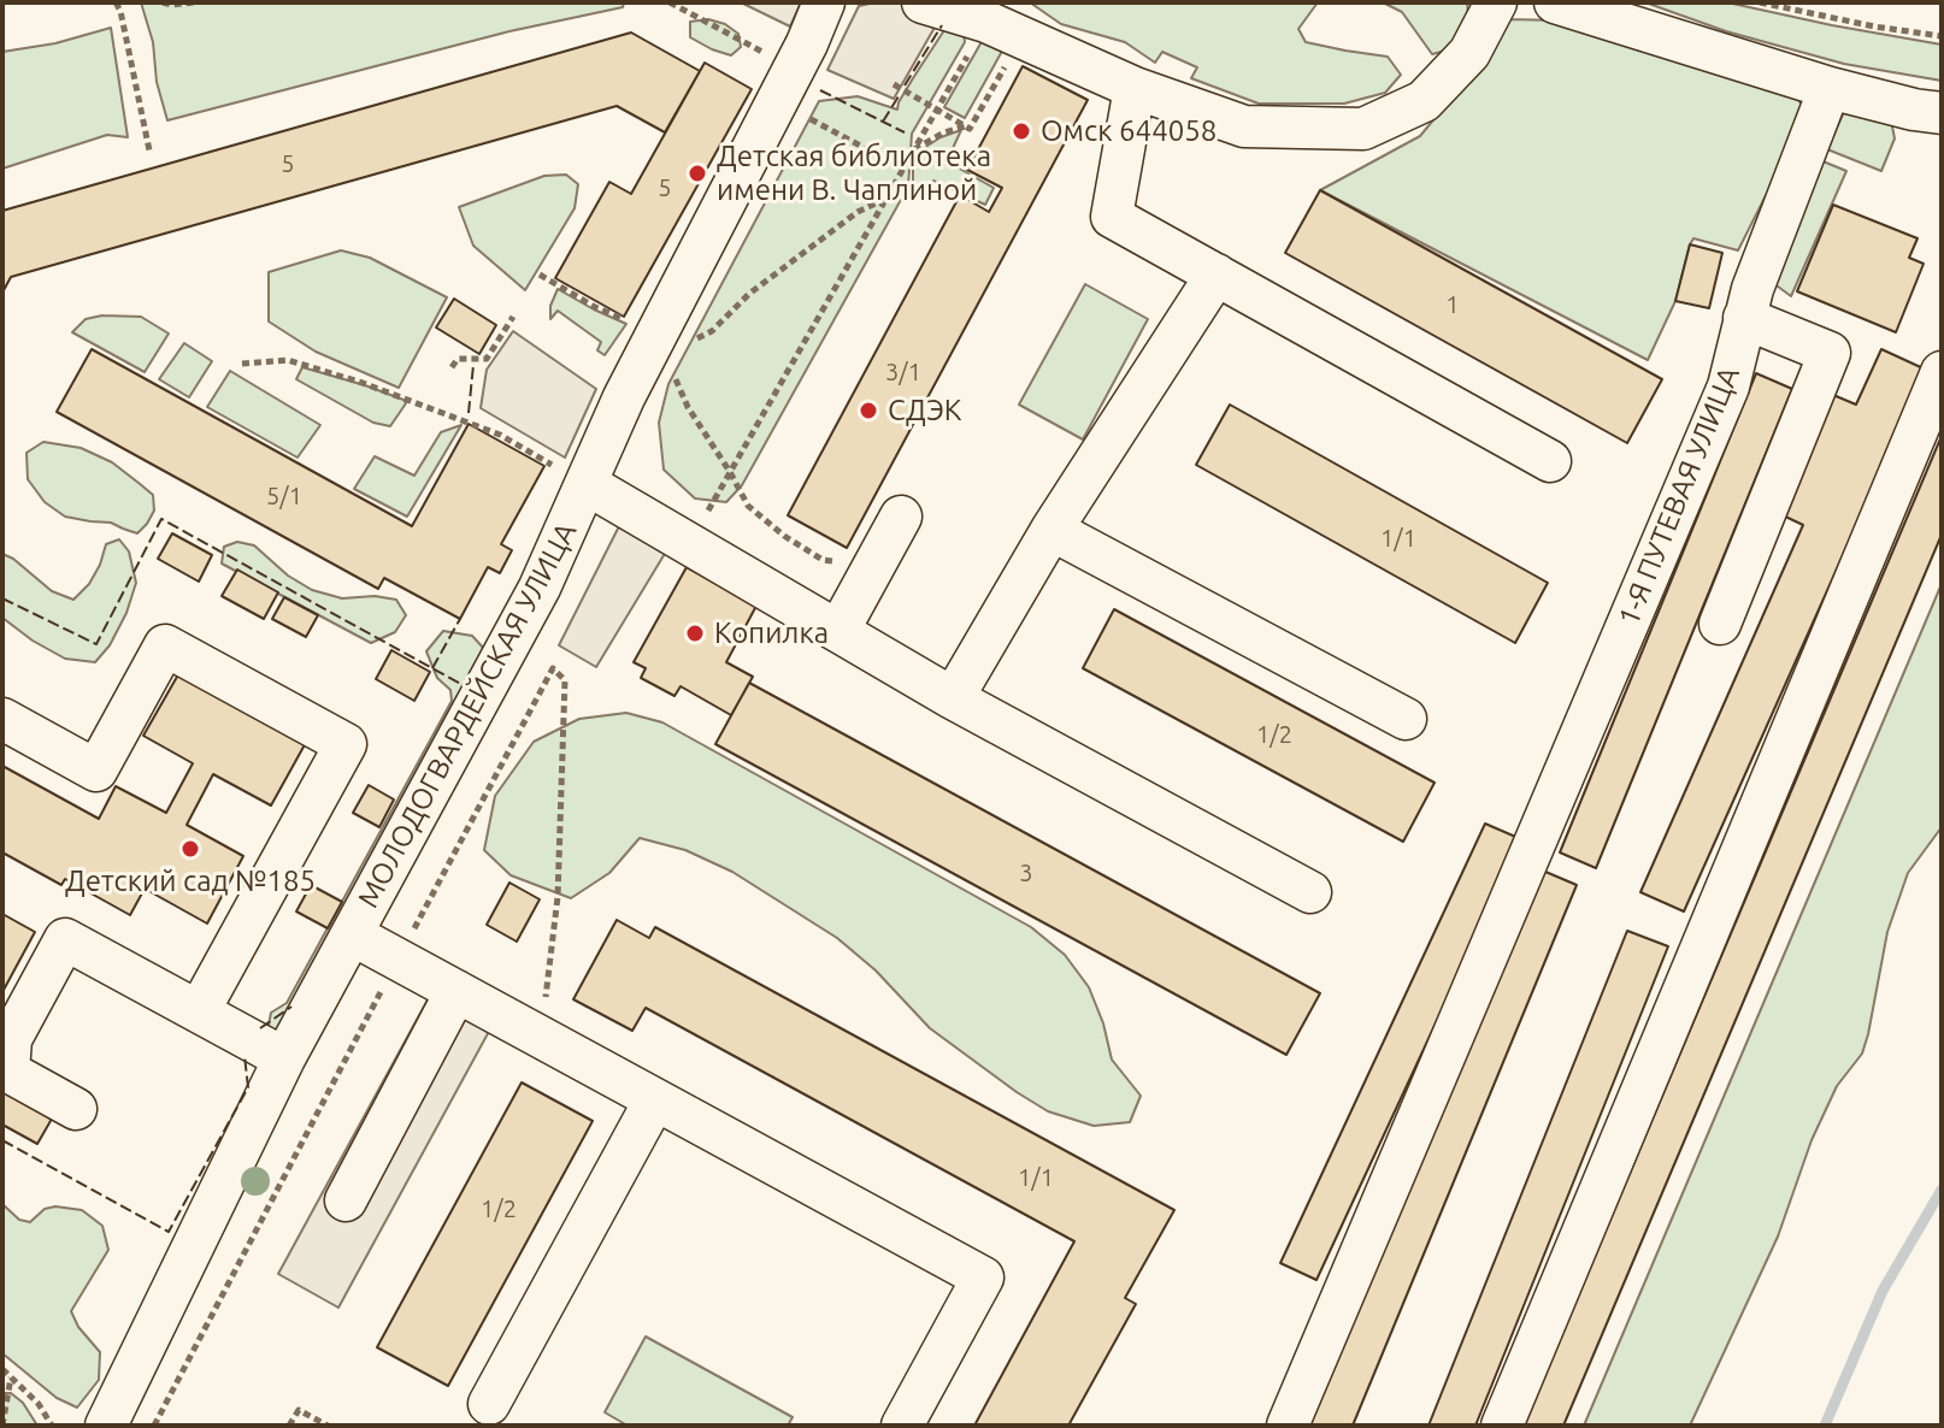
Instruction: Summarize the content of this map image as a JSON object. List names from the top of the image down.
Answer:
{
  "streets": {
    "street": ["1-Я ПУТЕВАЯ УЛИЦА", "МОЛОДОГВАРДЕЙСКАЯ УЛИЦА"]
  },
  "places": [
    "Омск 644058",
    "Детская библиотека имени В. Чаплиной",
    "СДЭК",
    "Копилка",
    "Детский сад №185"
  ],
  "house_numbers": [
    "5",
    "5",
    "1",
    "3/1",
    "5/1",
    "1/1",
    "1/2",
    "3",
    "1/1",
    "1/2"
  ]
}
